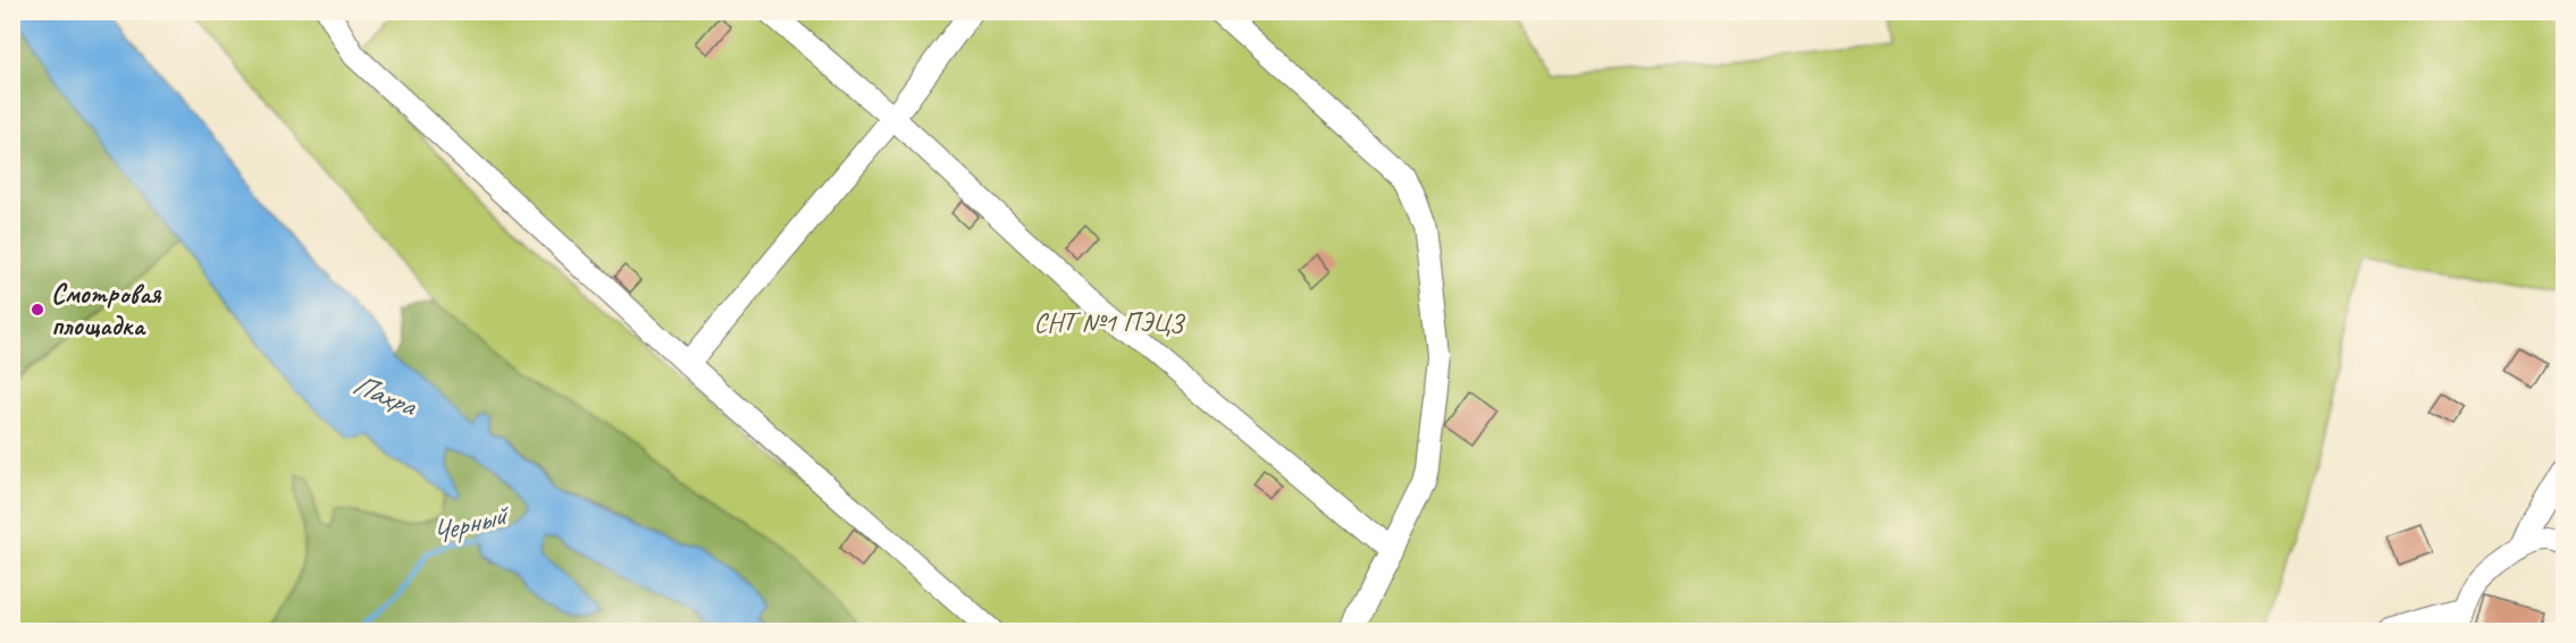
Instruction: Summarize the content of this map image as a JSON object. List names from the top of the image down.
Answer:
{
  "water": ["Пахра", "Черный"],
  "parks": ["СНТ №1 ПЭЦЗ"],
  "places": ["Смотровая площадка"]
}
